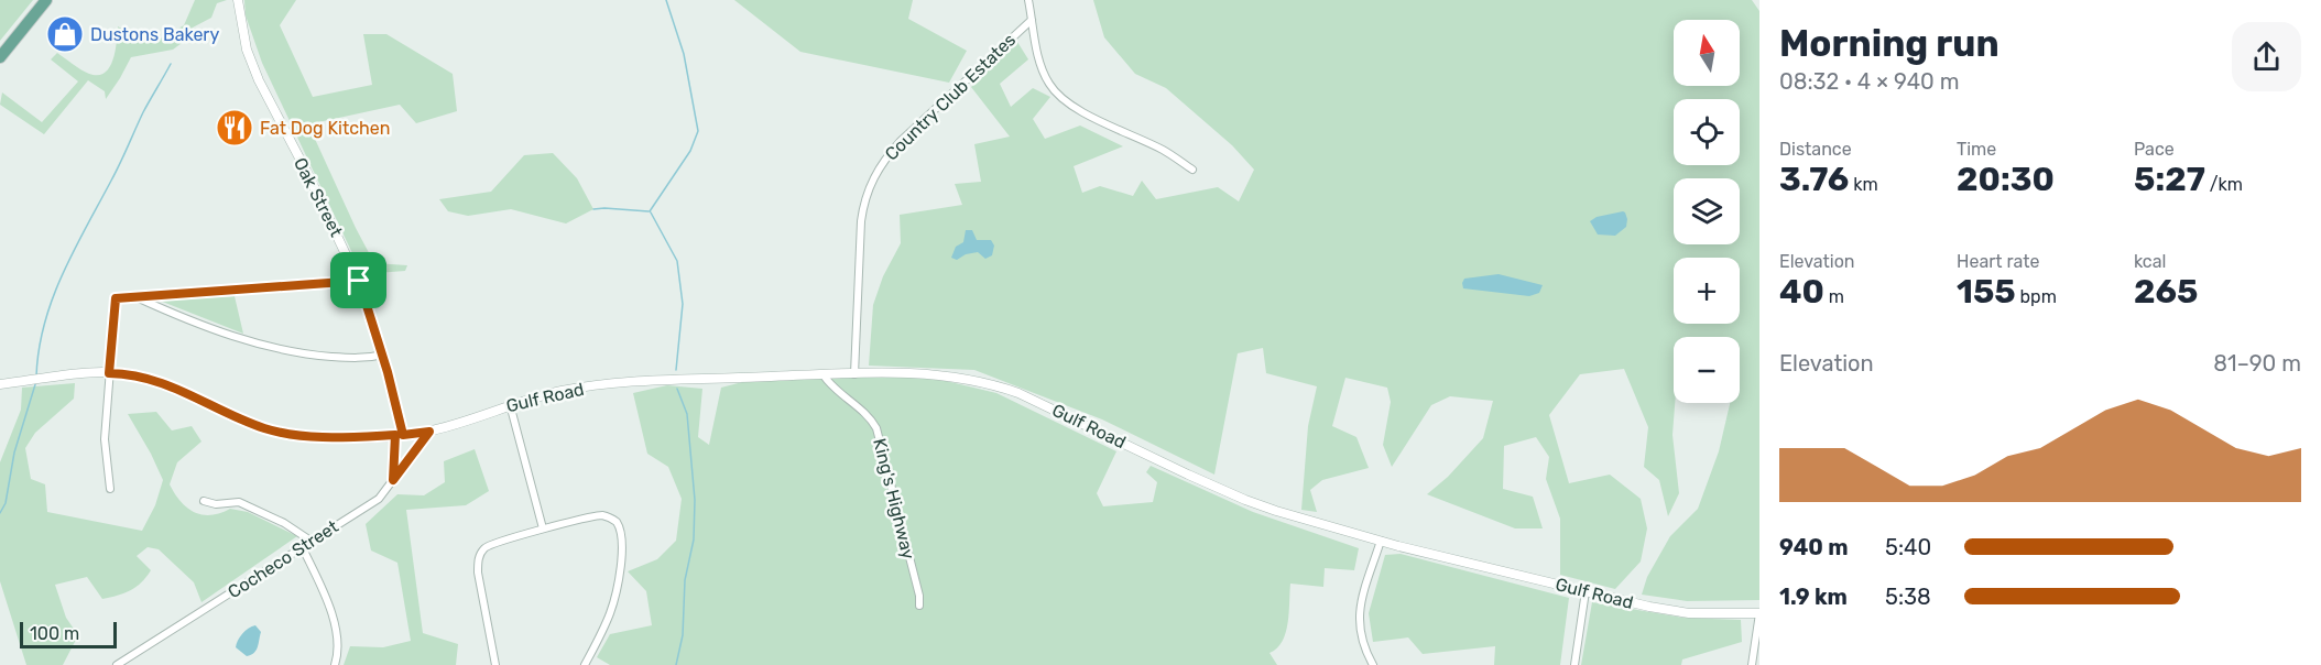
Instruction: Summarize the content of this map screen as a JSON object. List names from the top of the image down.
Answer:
{
  "streets": {
    "street": [
      "Country Club Estates",
      "Oak Street",
      "Gulf Road",
      "King's Highway",
      "Cocheco Street"
    ]
  },
  "crossings": [
    ["Country Club Estates", "Gulf Road"],
    ["Oak Street", "Gulf Road"],
    ["Gulf Road", "King's Highway"],
    ["Gulf Road", "Cocheco Street"]
  ],
  "places": {
    "shop": ["Dustons Bakery"],
    "restaurant": ["Fat Dog Kitchen"]
  },
  "scale_bar": "100 m",
  "north": "top",
  "page": {
    "heading": ["Morning run", "08:32 · 4 × 940 m"],
    "map_buttons": ["+", "−"],
    "stats": [
      ["Distance", "3.76 km"],
      ["Time", "20:30"],
      ["Pace", "5:27 /km"],
      ["Elevation", "40 m"],
      ["Heart rate", "155 bpm"],
      ["kcal", "265"]
    ],
    "chart": ["Elevation", "81–90 m"],
    "list": [
      {
        "name": "940 m",
        "note": "5:40"
      },
      {
        "name": "1.9 km",
        "note": "5:38"
      }
    ],
    "scale": "100 m"
  }
}
